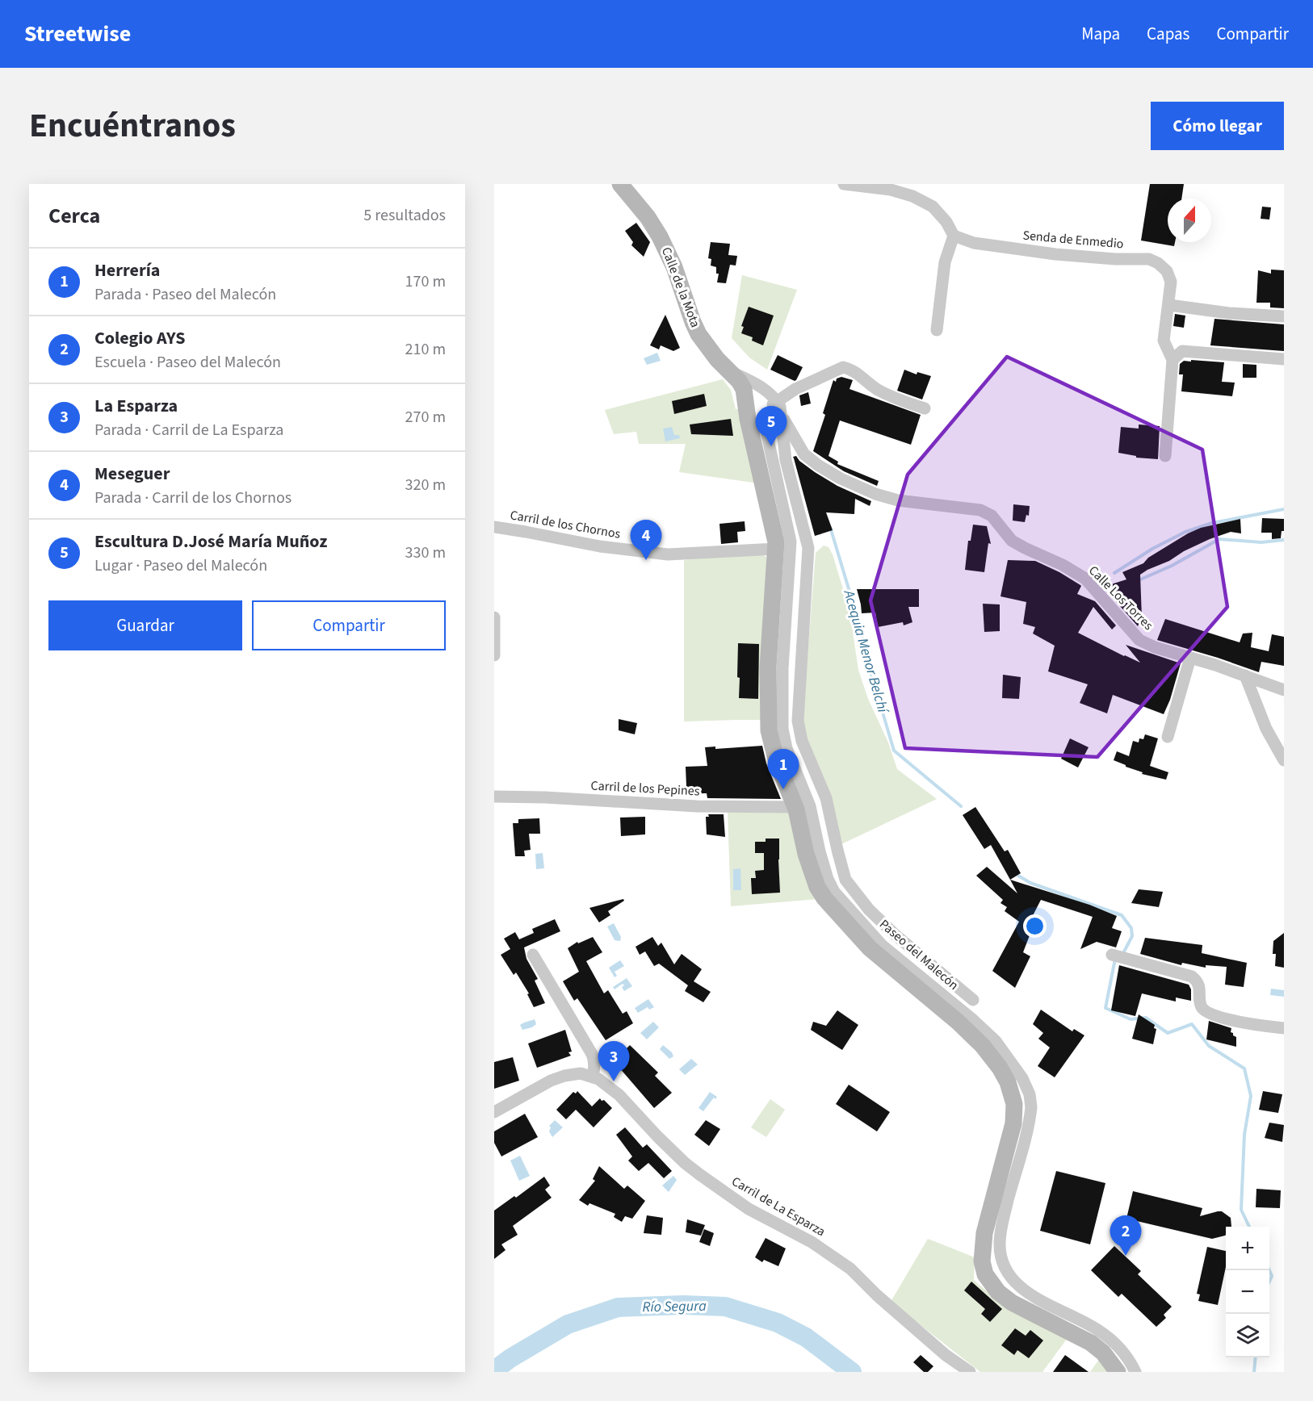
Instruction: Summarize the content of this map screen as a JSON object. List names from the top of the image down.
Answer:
{
  "streets": {
    "street": [
      "Senda de Enmedio",
      "Calle de la Mota",
      "Carril de los Chornos",
      "Calle Los Torres",
      "Carril de los Pepines",
      "Paseo del Malecón",
      "Carril de La Esparza"
    ]
  },
  "water": ["Acequia Menor Belchí", "Río Segura"],
  "north": "top",
  "page": {
    "header": "Streetwise",
    "nav": ["Mapa", "Capas", "Compartir"],
    "title": "Encuéntranos",
    "buttons": [
      "Cómo llegar",
      ["Guardar", "Compartir"]
    ],
    "heading": ["Cerca", "5 resultados"],
    "list": [
      {
        "mark": "1",
        "name": "Herrería",
        "note": "Parada · Paseo del Malecón",
        "value": "170 m"
      },
      {
        "mark": "2",
        "name": "Colegio AYS",
        "note": "Escuela · Paseo del Malecón",
        "value": "210 m"
      },
      {
        "mark": "3",
        "name": "La Esparza",
        "note": "Parada · Carril de La Esparza",
        "value": "270 m"
      },
      {
        "mark": "4",
        "name": "Meseguer",
        "note": "Parada · Carril de los Chornos",
        "value": "320 m"
      },
      {
        "mark": "5",
        "name": "Escultura D.José María Muñoz",
        "note": "Lugar · Paseo del Malecón",
        "value": "330 m"
      }
    ],
    "pins": [
      "5",
      "4",
      "1",
      "3",
      "2"
    ],
    "map_buttons": ["+", "−"]
  }
}
